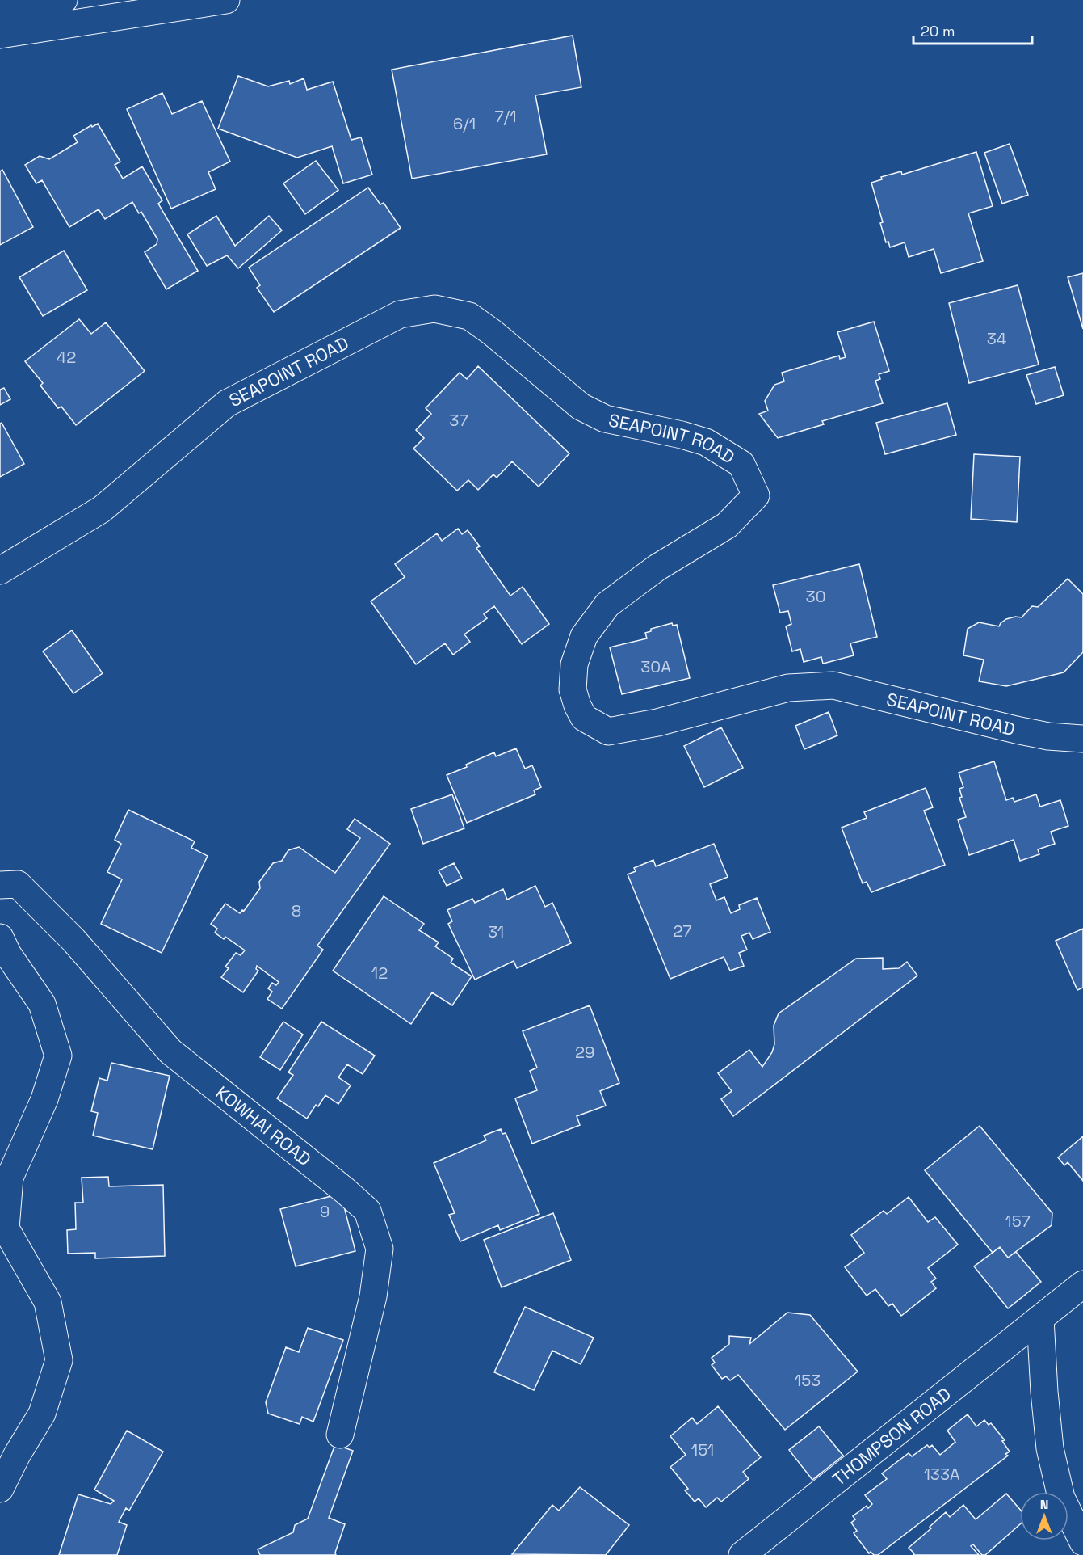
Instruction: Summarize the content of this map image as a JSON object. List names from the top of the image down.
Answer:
{
  "streets": {
    "main road": ["SEAPOINT ROAD", "KOWHAI ROAD", "THOMPSON ROAD"]
  },
  "house_numbers": [
    "7/1",
    "6/1",
    "34",
    "42",
    "37",
    "30",
    "30A",
    "8",
    "27",
    "31",
    "12",
    "29",
    "9",
    "157",
    "153",
    "151",
    "133A"
  ],
  "scale_bar": "20 m",
  "north": "top"
}
